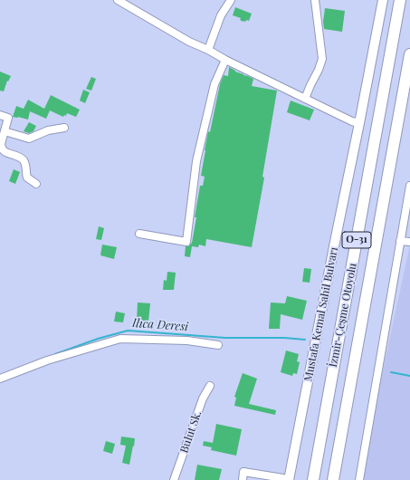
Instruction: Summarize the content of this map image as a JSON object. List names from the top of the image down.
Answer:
{
  "streets": {
    "highway": ["O-31", "İzmir-Çeşme Otoyolu"],
    "main road": ["Mustafa Kemal Sahil Bulvarı"],
    "street": ["Bulut Sk."]
  },
  "water": ["Ilıca Deresi"]
}
